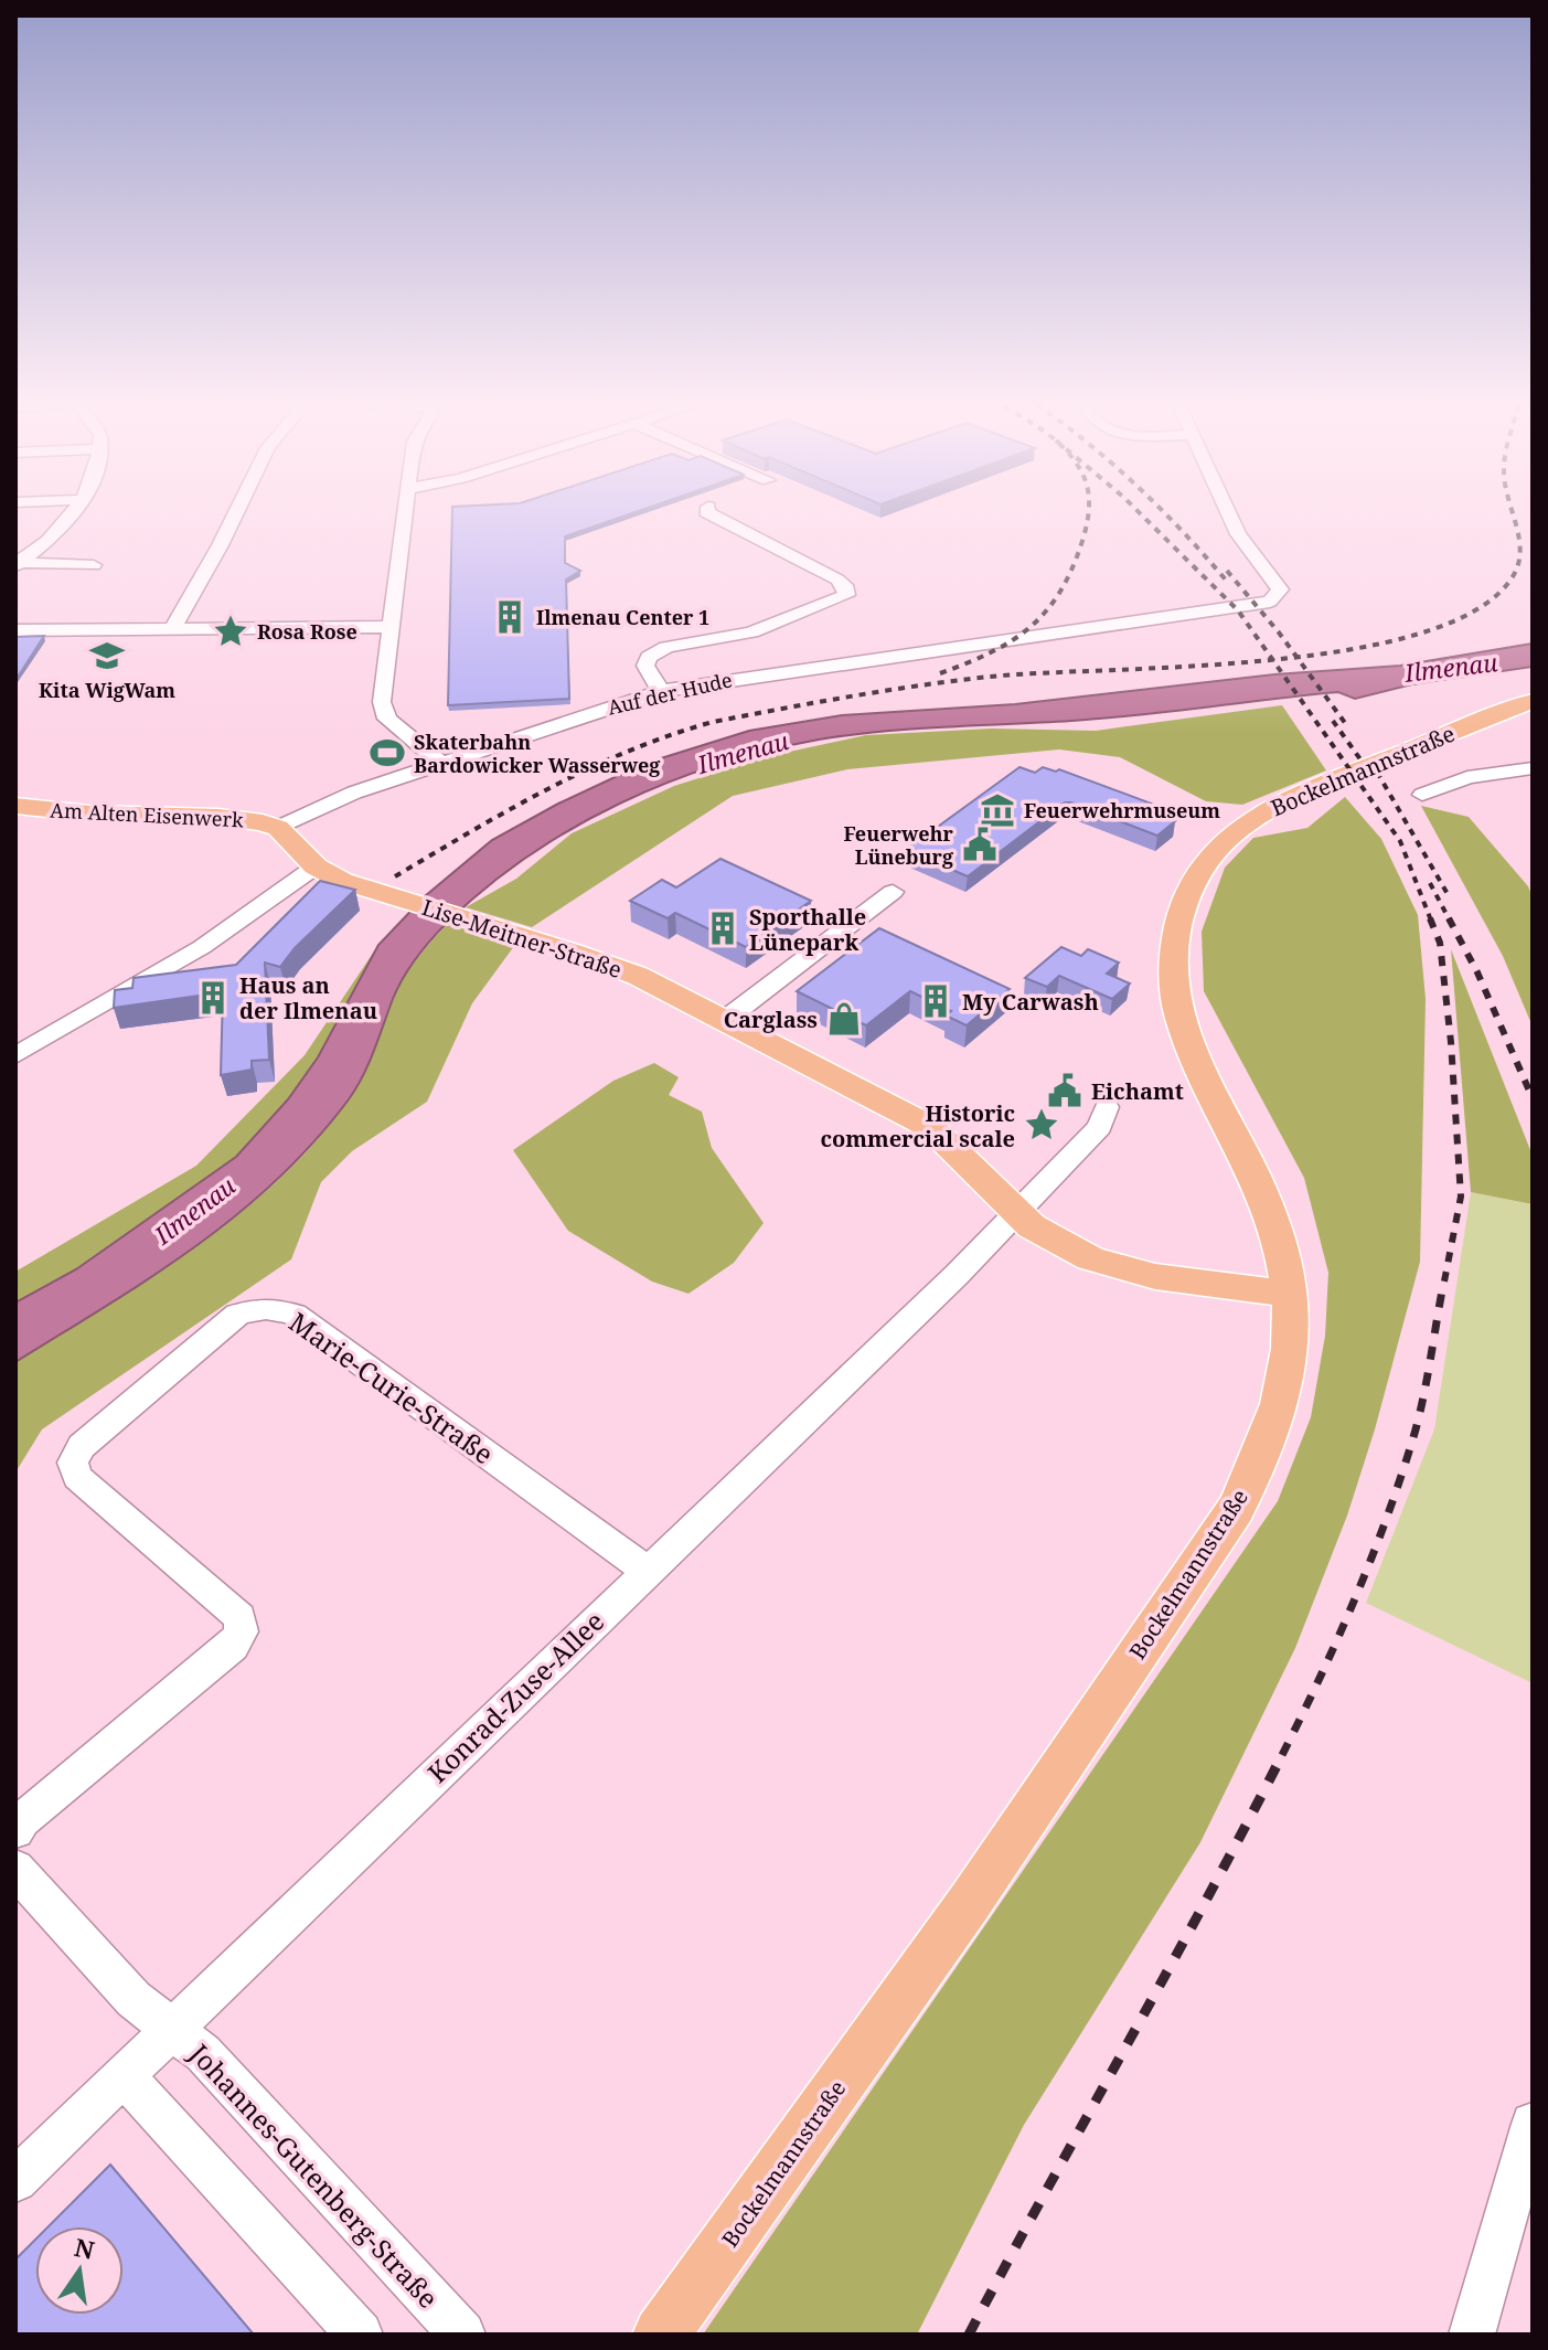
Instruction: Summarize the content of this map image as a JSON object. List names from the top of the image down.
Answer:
{
  "streets": {
    "main road": ["Bockelmannstraße", "Am Alten Eisenwerk", "Lise-Meitner-Straße"],
    "street": [
      "Auf der Hude",
      "Marie-Curie-Straße",
      "Konrad-Zuse-Allee",
      "Johannes-Gutenberg-Straße"
    ]
  },
  "crossings": [
    ["Auf der Hude", "Am Alten Eisenwerk"],
    ["Bockelmannstraße", "Lise-Meitner-Straße"],
    ["Lise-Meitner-Straße", "Konrad-Zuse-Allee"],
    ["Marie-Curie-Straße", "Konrad-Zuse-Allee"],
    ["Konrad-Zuse-Allee", "Johannes-Gutenberg-Straße"]
  ],
  "water": ["Ilmenau"],
  "places": {
    "building": [
      "Ilmenau Center 1",
      "Sporthalle Lünepark",
      "Haus an der Ilmenau",
      "My Carwash"
    ],
    "place": ["Rosa Rose", "Historic commercial scale"],
    "school or university": ["Kita WigWam"],
    "sports": ["Skaterbahn Bardowicker Wasserweg"],
    "museum": ["Feuerwehrmuseum"],
    "public building": ["Feuerwehr Lüneburg", "Eichamt"],
    "shop": ["Carglass"]
  },
  "north": "top"
}
